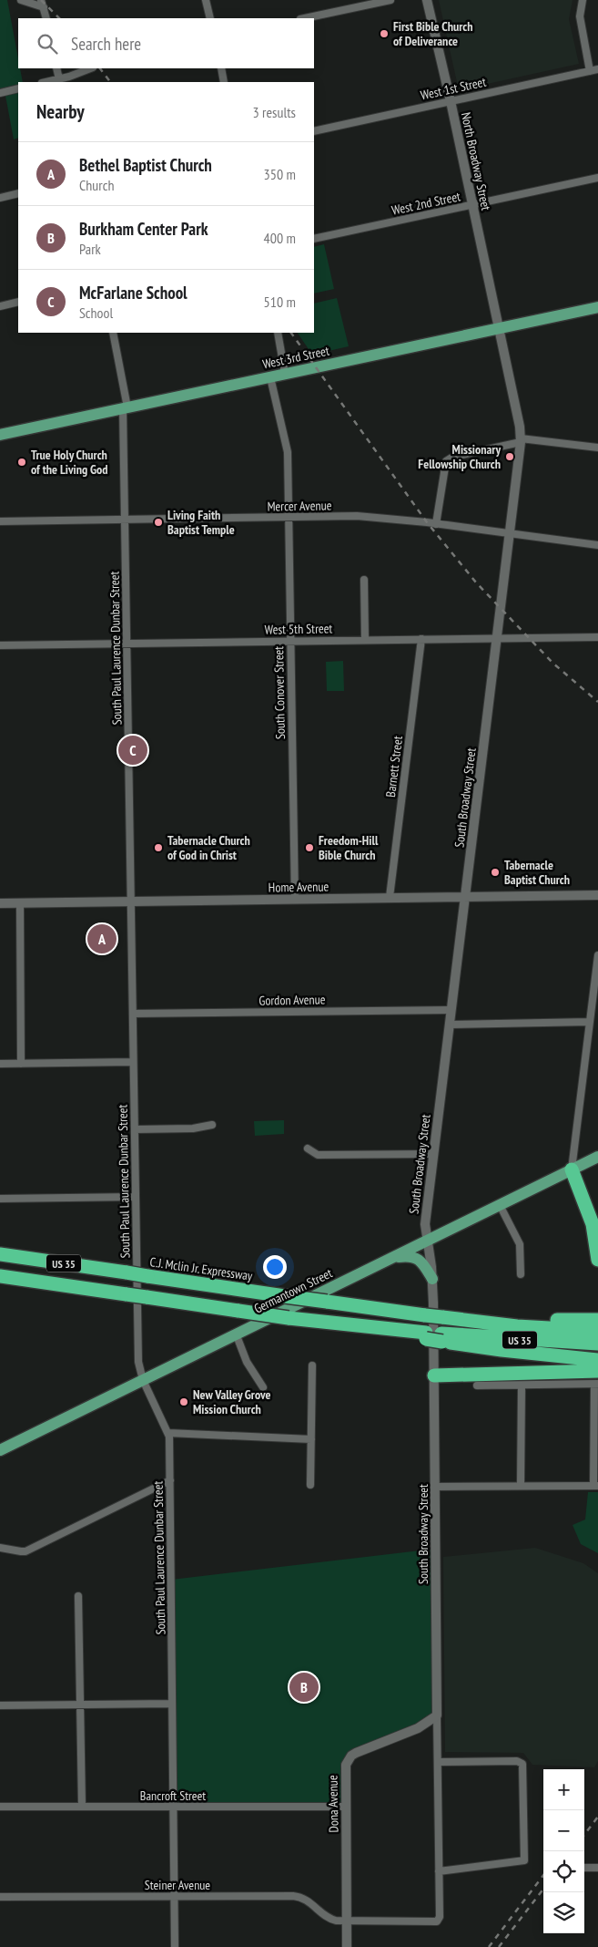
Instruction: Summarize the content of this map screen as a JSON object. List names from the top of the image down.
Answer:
{
  "streets": {
    "highway": ["US 35", "C.J. Mclin Jr. Expressway"],
    "main road": ["West 3rd Street", "Germantown Street"],
    "street": [
      "West 1st Street",
      "North Broadway Street",
      "West 2nd Street",
      "Mercer Avenue",
      "West 5th Street",
      "South Paul Laurence Dunbar Street",
      "South Conover Street",
      "Barnett Street",
      "South Broadway Street",
      "Home Avenue",
      "Gordon Avenue",
      "Bancroft Street",
      "Dona Avenue",
      "Steiner Avenue"
    ]
  },
  "crossings": [
    ["West 1st Street", "North Broadway Street"],
    ["North Broadway Street", "West 2nd Street"],
    ["North Broadway Street", "West 3rd Street"],
    ["North Broadway Street", "South Broadway Street"],
    ["West 3rd Street", "South Paul Laurence Dunbar Street"],
    ["West 3rd Street", "South Conover Street"],
    ["West 3rd Street", "South Broadway Street"],
    ["Mercer Avenue", "South Paul Laurence Dunbar Street"],
    ["Mercer Avenue", "South Conover Street"],
    ["Mercer Avenue", "South Broadway Street"],
    ["West 5th Street", "South Paul Laurence Dunbar Street"],
    ["West 5th Street", "South Conover Street"],
    ["West 5th Street", "Barnett Street"],
    ["West 5th Street", "South Broadway Street"],
    ["South Paul Laurence Dunbar Street", "Home Avenue"],
    ["South Paul Laurence Dunbar Street", "Gordon Avenue"],
    ["South Paul Laurence Dunbar Street", "Germantown Street"],
    ["South Paul Laurence Dunbar Street", "Bancroft Street"],
    ["South Paul Laurence Dunbar Street", "Steiner Avenue"],
    ["South Conover Street", "Home Avenue"],
    ["Barnett Street", "Home Avenue"],
    ["South Broadway Street", "Home Avenue"],
    ["South Broadway Street", "Gordon Avenue"],
    ["South Broadway Street", "Germantown Street"],
    ["South Broadway Street", "Dona Avenue"],
    ["South Broadway Street", "Steiner Avenue"],
    ["US 35", "C.J. Mclin Jr. Expressway"],
    ["Bancroft Street", "Dona Avenue"],
    ["Dona Avenue", "Steiner Avenue"]
  ],
  "places": [
    "First Bible Church of Deliverance",
    "Missionary Fellowship Church",
    "True Holy Church of the Living God",
    "Living Faith Baptist Temple",
    "Tabernacle Church of God in Christ",
    "Freedom-Hill Bible Church",
    "Tabernacle Baptist Church",
    "New Valley Grove Mission Church"
  ],
  "page": {
    "search": "Search here",
    "heading": ["Nearby", "3 results"],
    "list": [
      {
        "mark": "A",
        "name": "Bethel Baptist Church",
        "note": "Church",
        "value": "350 m"
      },
      {
        "mark": "B",
        "name": "Burkham Center Park",
        "note": "Park",
        "value": "400 m"
      },
      {
        "mark": "C",
        "name": "McFarlane School",
        "note": "School",
        "value": "510 m"
      }
    ],
    "pins": ["C", "A", "B"],
    "map_buttons": ["+", "−"]
  }
}
